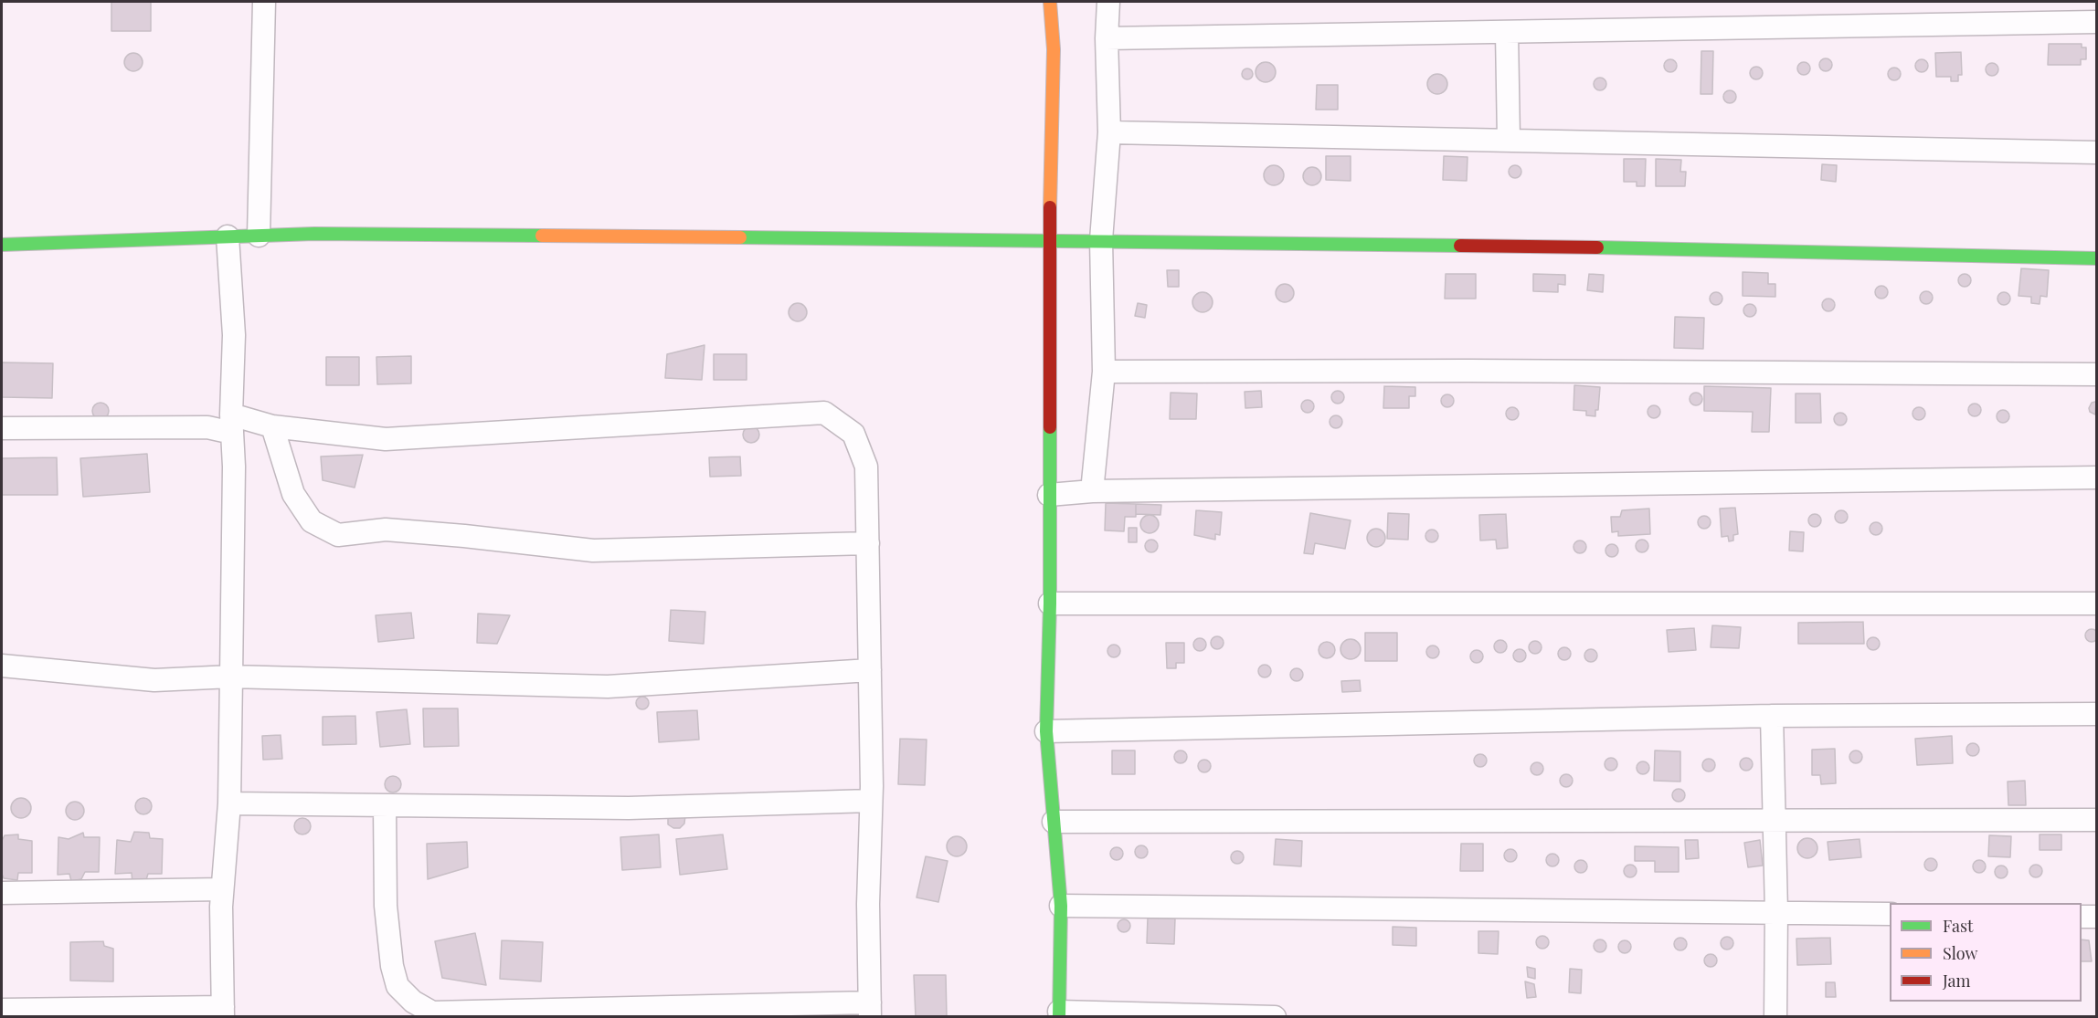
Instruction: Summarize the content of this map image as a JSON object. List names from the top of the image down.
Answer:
{
  "legend": ["Fast", "Slow", "Jam"]
}
